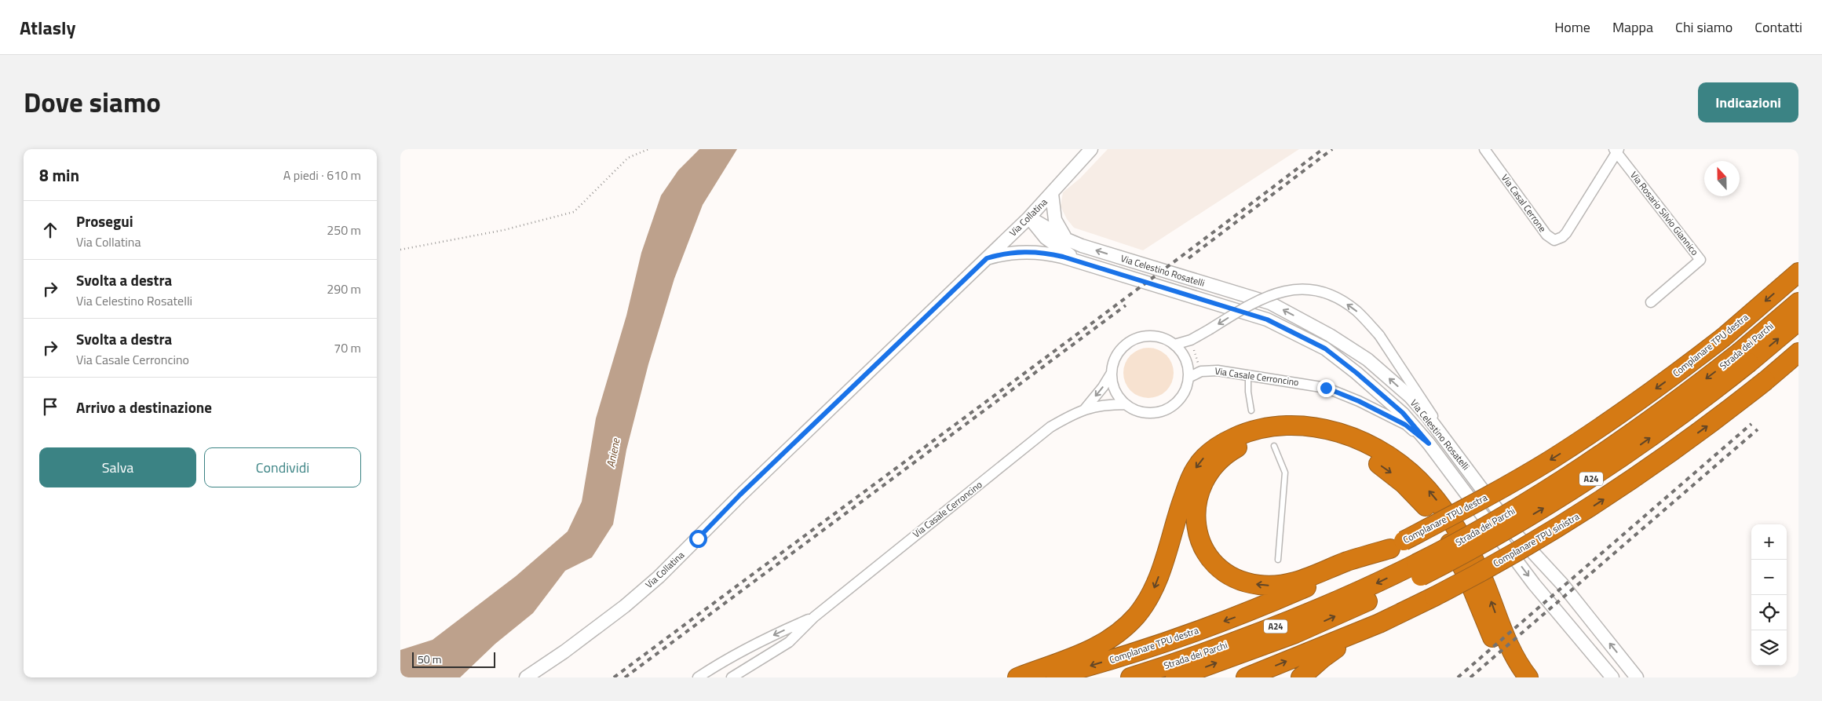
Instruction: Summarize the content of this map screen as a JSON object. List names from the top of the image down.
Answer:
{
  "streets": {
    "highway": [
      "Complanare TPU destra",
      "Strada dei Parchi",
      "A24",
      "Complanare TPU sinistra"
    ],
    "street": [
      "Via Casal Cerrone",
      "Via Rosario Silvio Giannico",
      "Via Collatina",
      "Via Celestino Rosatelli",
      "Via Casale Cerroncino"
    ]
  },
  "crossings": [
    ["Via Casal Cerrone", "Via Rosario Silvio Giannico"],
    ["Via Collatina", "Via Celestino Rosatelli"],
    ["Via Celestino Rosatelli", "Via Casale Cerroncino"]
  ],
  "one_way": ["Complanare TPU destra", "Complanare TPU sinistra"],
  "water": ["Aniene"],
  "scale_bar": "50 m",
  "north": "top",
  "page": {
    "header": "Atlasly",
    "nav": [
      "Home",
      "Mappa",
      "Chi siamo",
      "Contatti"
    ],
    "title": "Dove siamo",
    "buttons": [
      "Indicazioni",
      ["Salva", "Condividi"]
    ],
    "heading": ["8 min", "A piedi · 610 m"],
    "list": [
      ["Prosegui", "Via Collatina", "250 m"],
      ["Svolta a destra", "Via Celestino Rosatelli", "290 m"],
      ["Svolta a destra", "Via Casale Cerroncino", "70 m"],
      "Arrivo a destinazione"
    ],
    "map_buttons": ["+", "−"],
    "scale": "50 m"
  }
}
